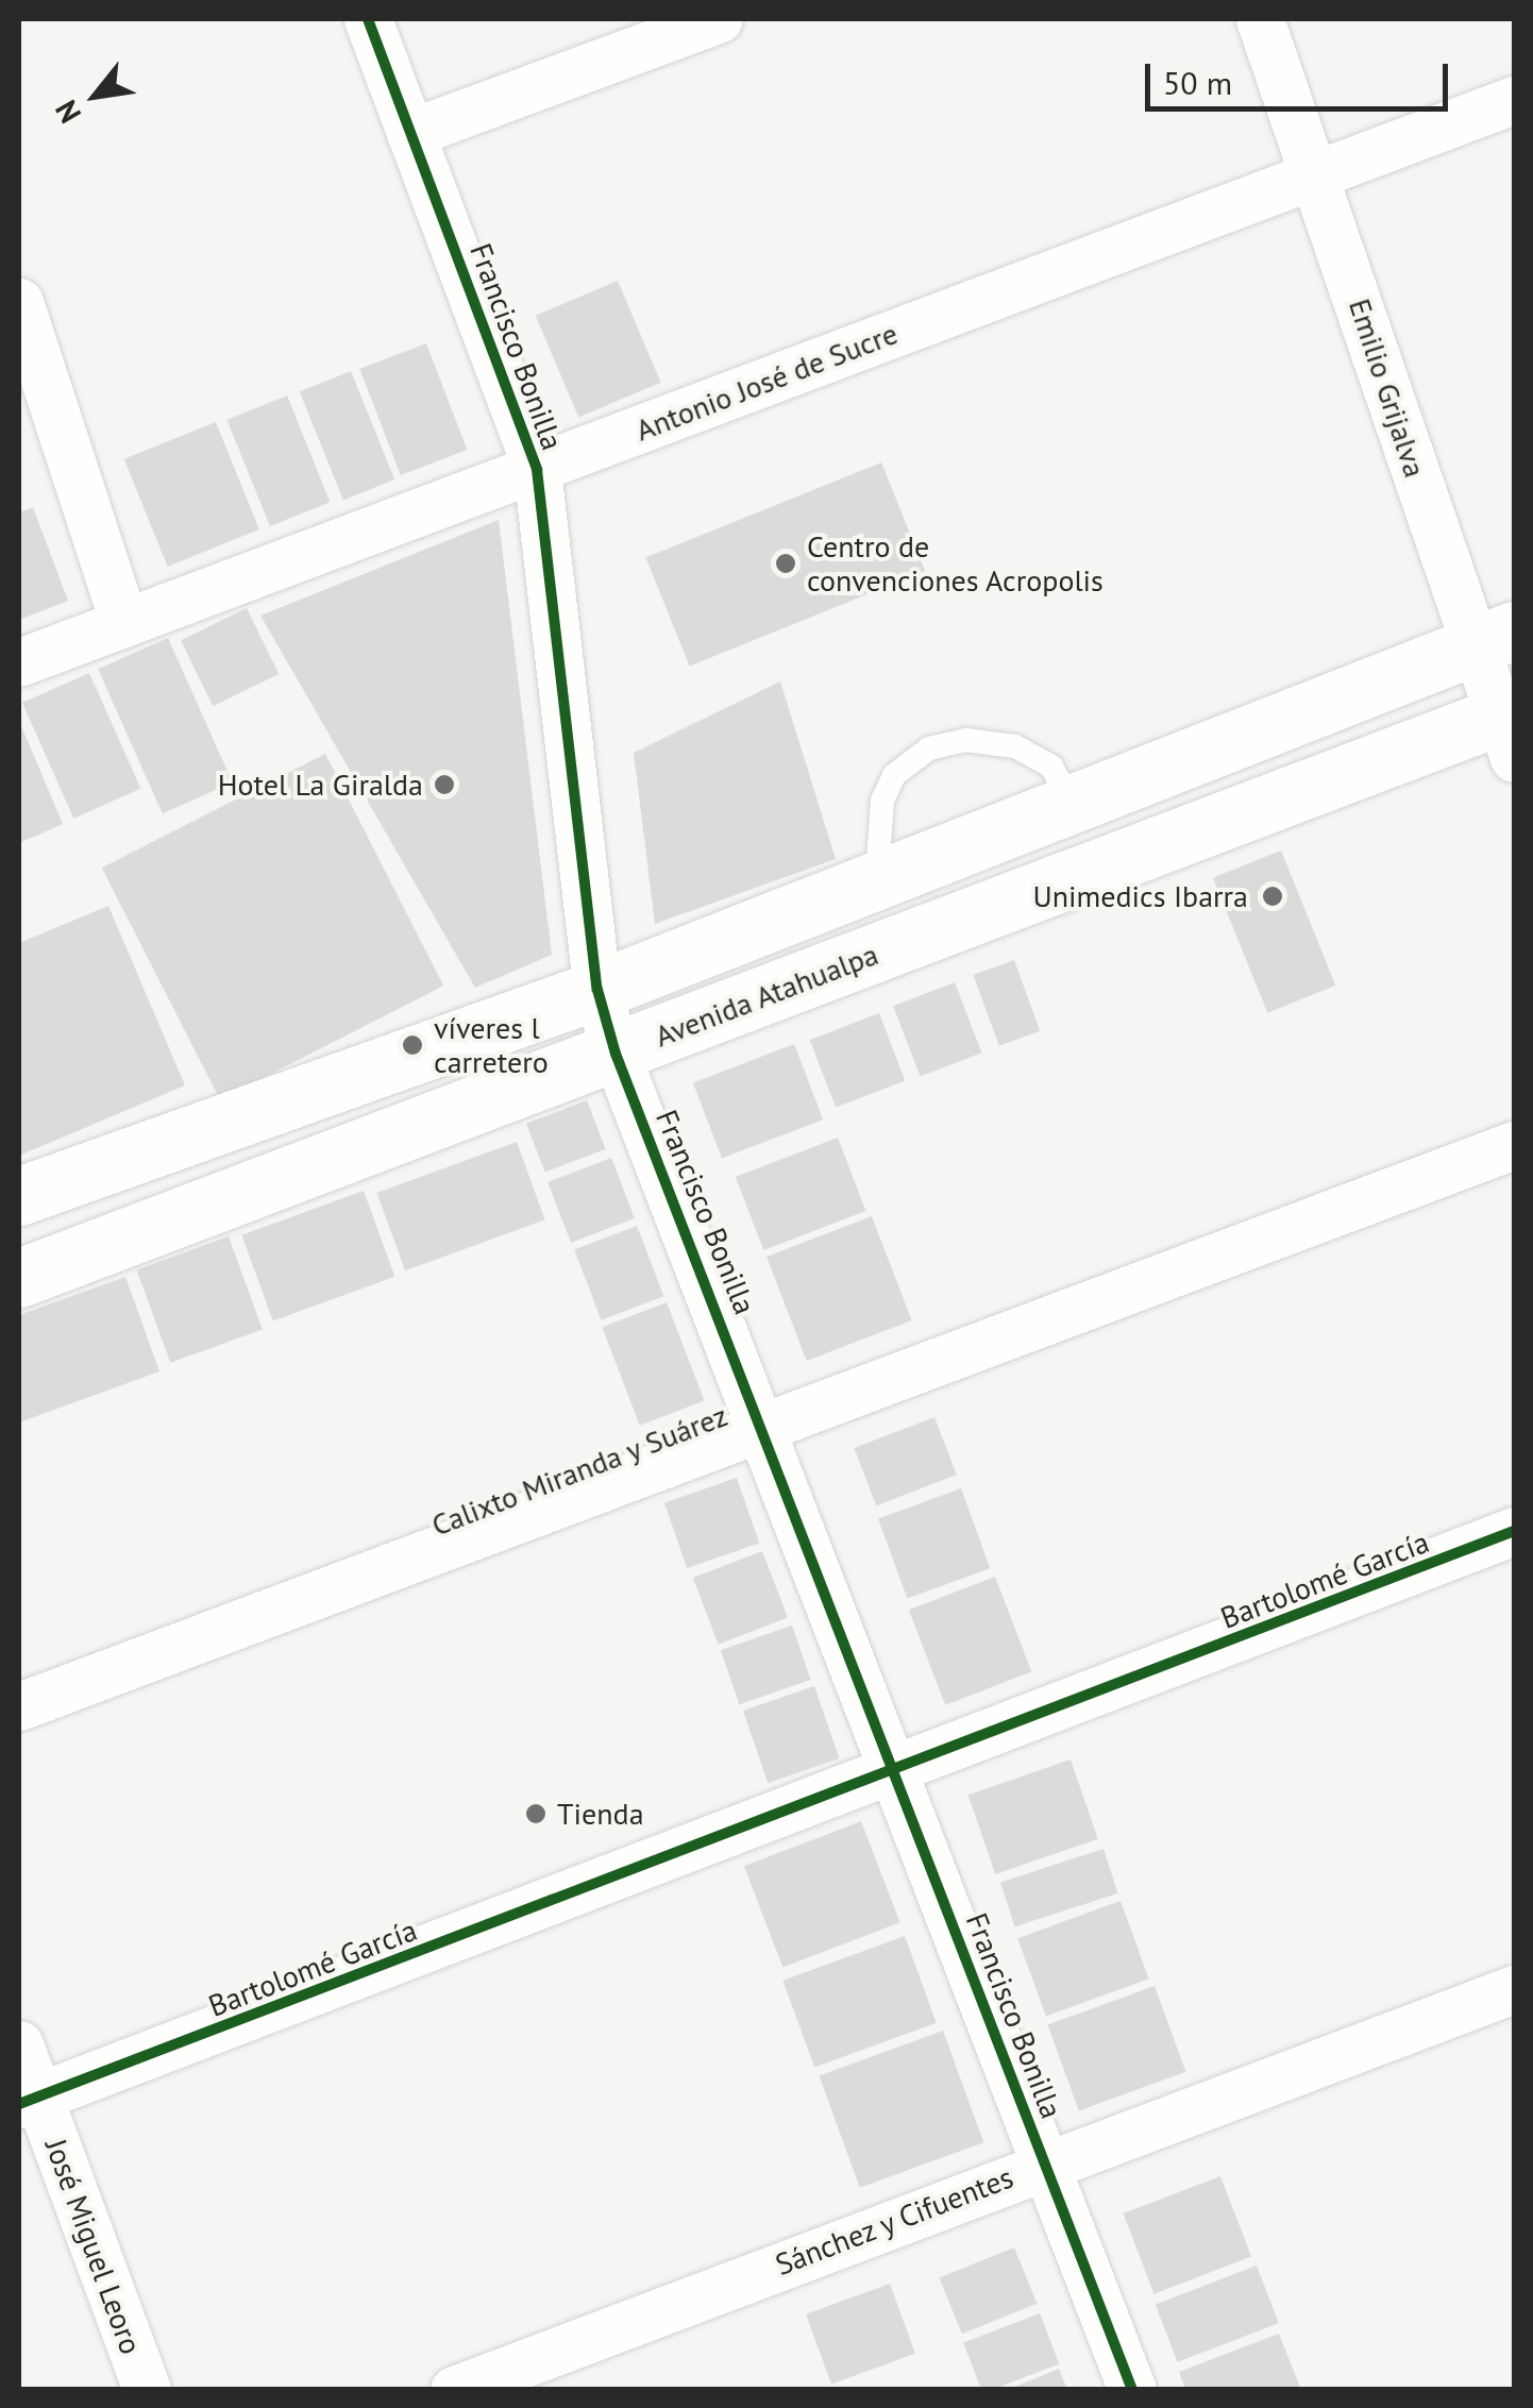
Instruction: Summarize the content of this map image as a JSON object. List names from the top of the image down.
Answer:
{
  "streets": {
    "main road": ["Avenida Atahualpa"],
    "street": [
      "Francisco Bonilla",
      "Antonio José de Sucre",
      "Emilio Grijalva",
      "Calixto Miranda y Suárez",
      "Bartolomé García",
      "Sánchez y Cifuentes",
      "José Miguel Leoro"
    ]
  },
  "crossings": [
    ["Francisco Bonilla", "Antonio José de Sucre"],
    ["Francisco Bonilla", "Avenida Atahualpa"],
    ["Francisco Bonilla", "Calixto Miranda y Suárez"],
    ["Francisco Bonilla", "Bartolomé García"],
    ["Francisco Bonilla", "Sánchez y Cifuentes"],
    ["Antonio José de Sucre", "Emilio Grijalva"],
    ["Emilio Grijalva", "Avenida Atahualpa"],
    ["Bartolomé García", "José Miguel Leoro"]
  ],
  "places": [
    "Centro de convenciones Acropolis",
    "Hotel La Giralda",
    "Unimedics Ibarra",
    "víveres l carretero",
    "Tienda"
  ],
  "scale_bar": "50 m",
  "north": "bottom left"
}
